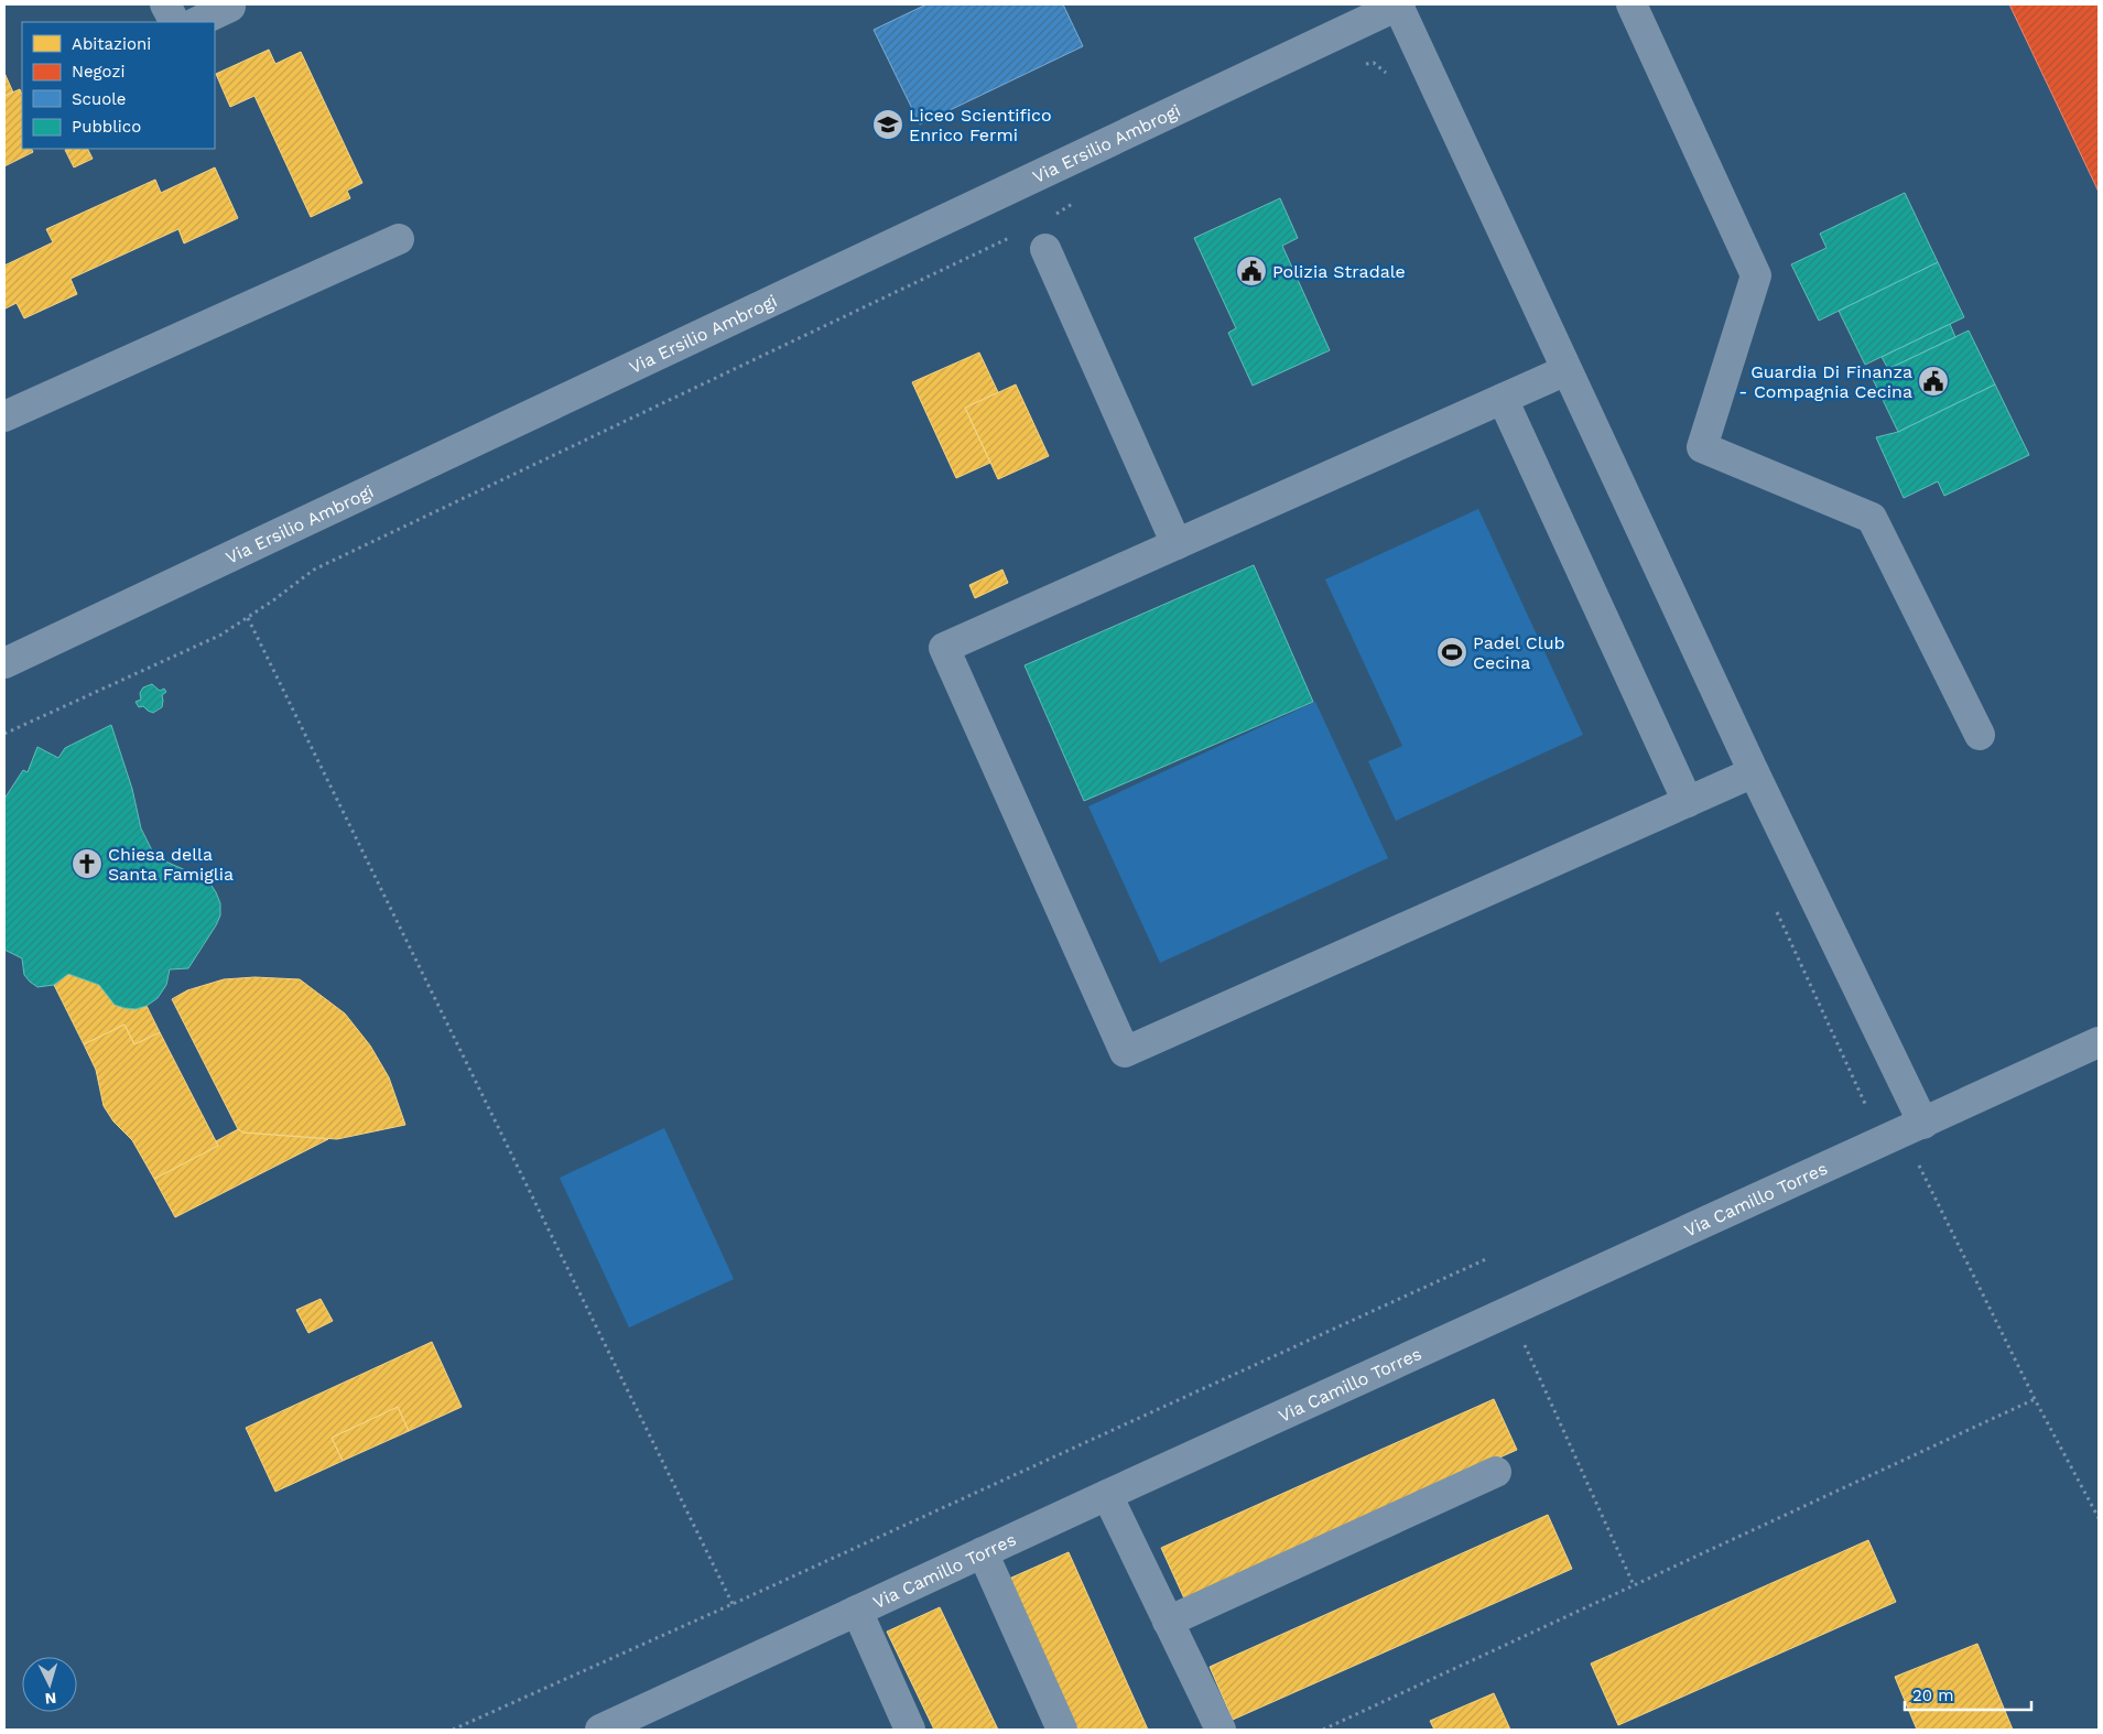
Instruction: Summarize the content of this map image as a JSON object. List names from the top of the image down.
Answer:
{
  "streets": {
    "street": ["Via Ersilio Ambrogi", "Via Camillo Torres"]
  },
  "places": {
    "school or university": ["Liceo Scientifico Enrico Fermi"],
    "public building": ["Polizia Stradale", "Guardia Di Finanza - Compagnia Cecina"],
    "sports": ["Padel Club Cecina"],
    "church": ["Chiesa della Santa Famiglia"]
  },
  "legend": [
    "Abitazioni",
    "Negozi",
    "Scuole",
    "Pubblico"
  ],
  "scale_bar": "20 m",
  "north": "bottom"
}
